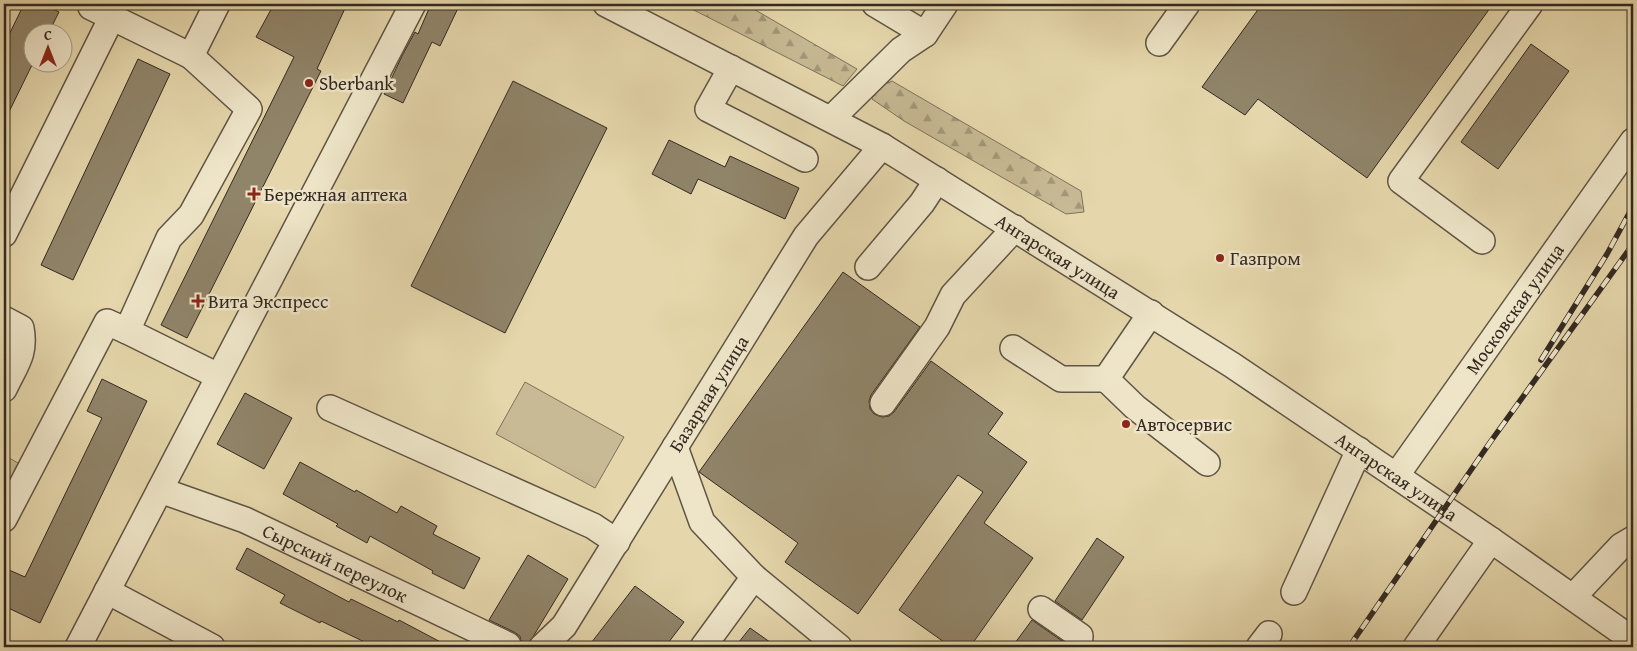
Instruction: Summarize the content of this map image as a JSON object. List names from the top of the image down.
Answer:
{
  "streets": {
    "street": [
      "Ангарская улица",
      "Московская улица",
      "Базарная улица",
      "Сырский переулок"
    ]
  },
  "crossings": [
    ["Ангарская улица", "Московская улица"],
    ["Ангарская улица", "Базарная улица"]
  ],
  "places": {
    "other": ["Sberbank", "Газпром", "Автосервис"],
    "health": ["Бережная аптека", "Вита Экспресс"]
  },
  "north": "top"
}
